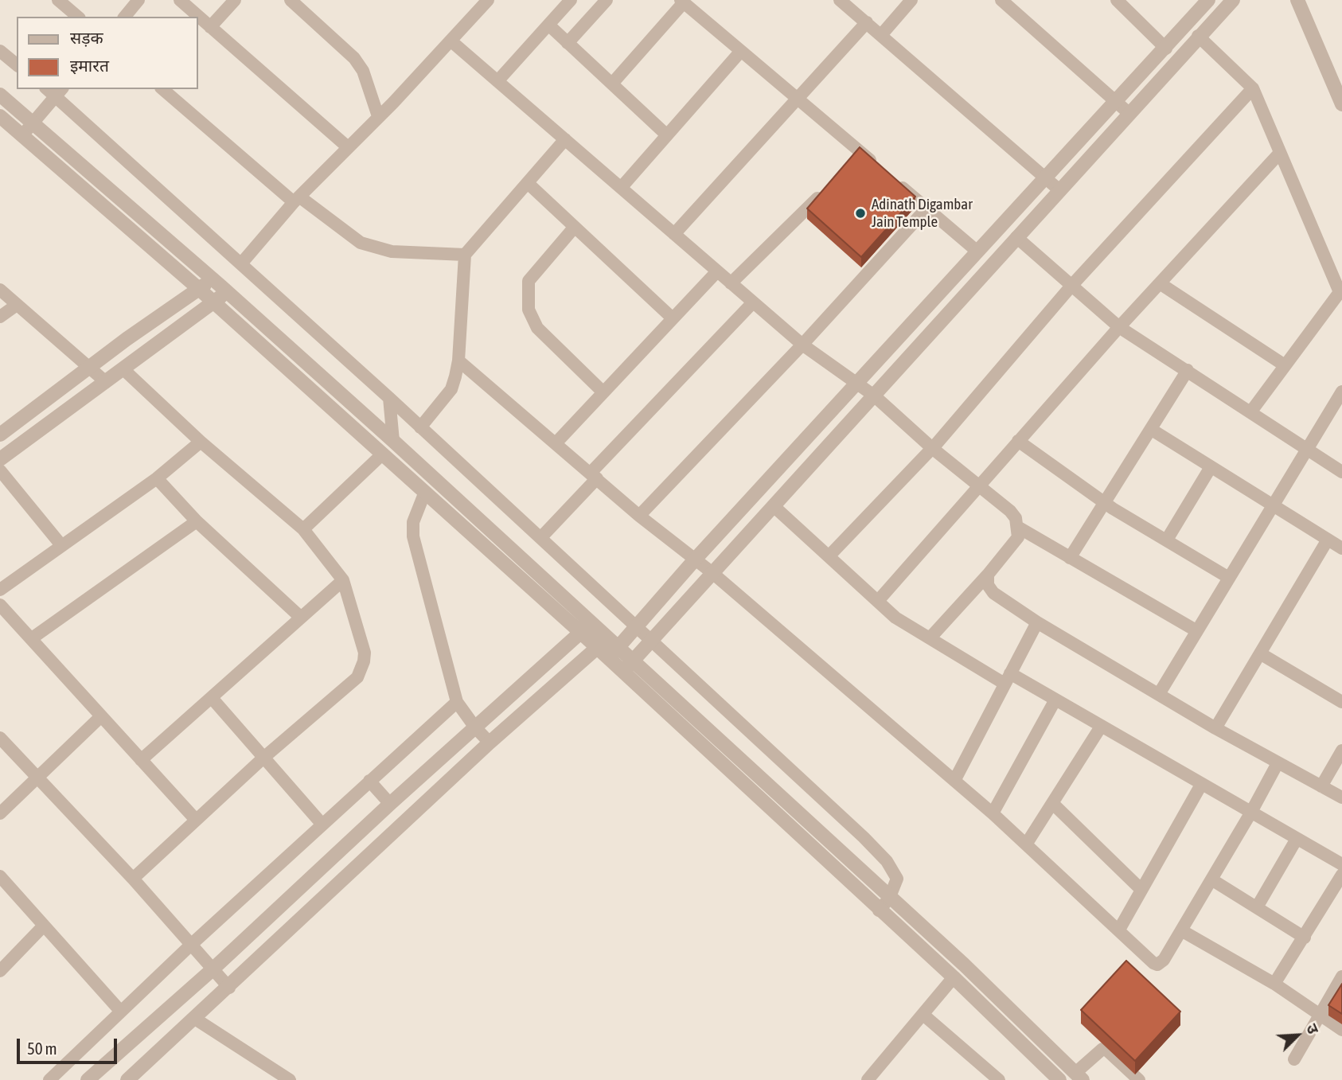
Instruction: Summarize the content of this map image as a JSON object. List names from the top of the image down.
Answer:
{
  "places": ["Adinath Digambar Jain Temple"],
  "legend": ["सड़क", "इमारत"],
  "scale_bar": "50 m",
  "north": "top right"
}
